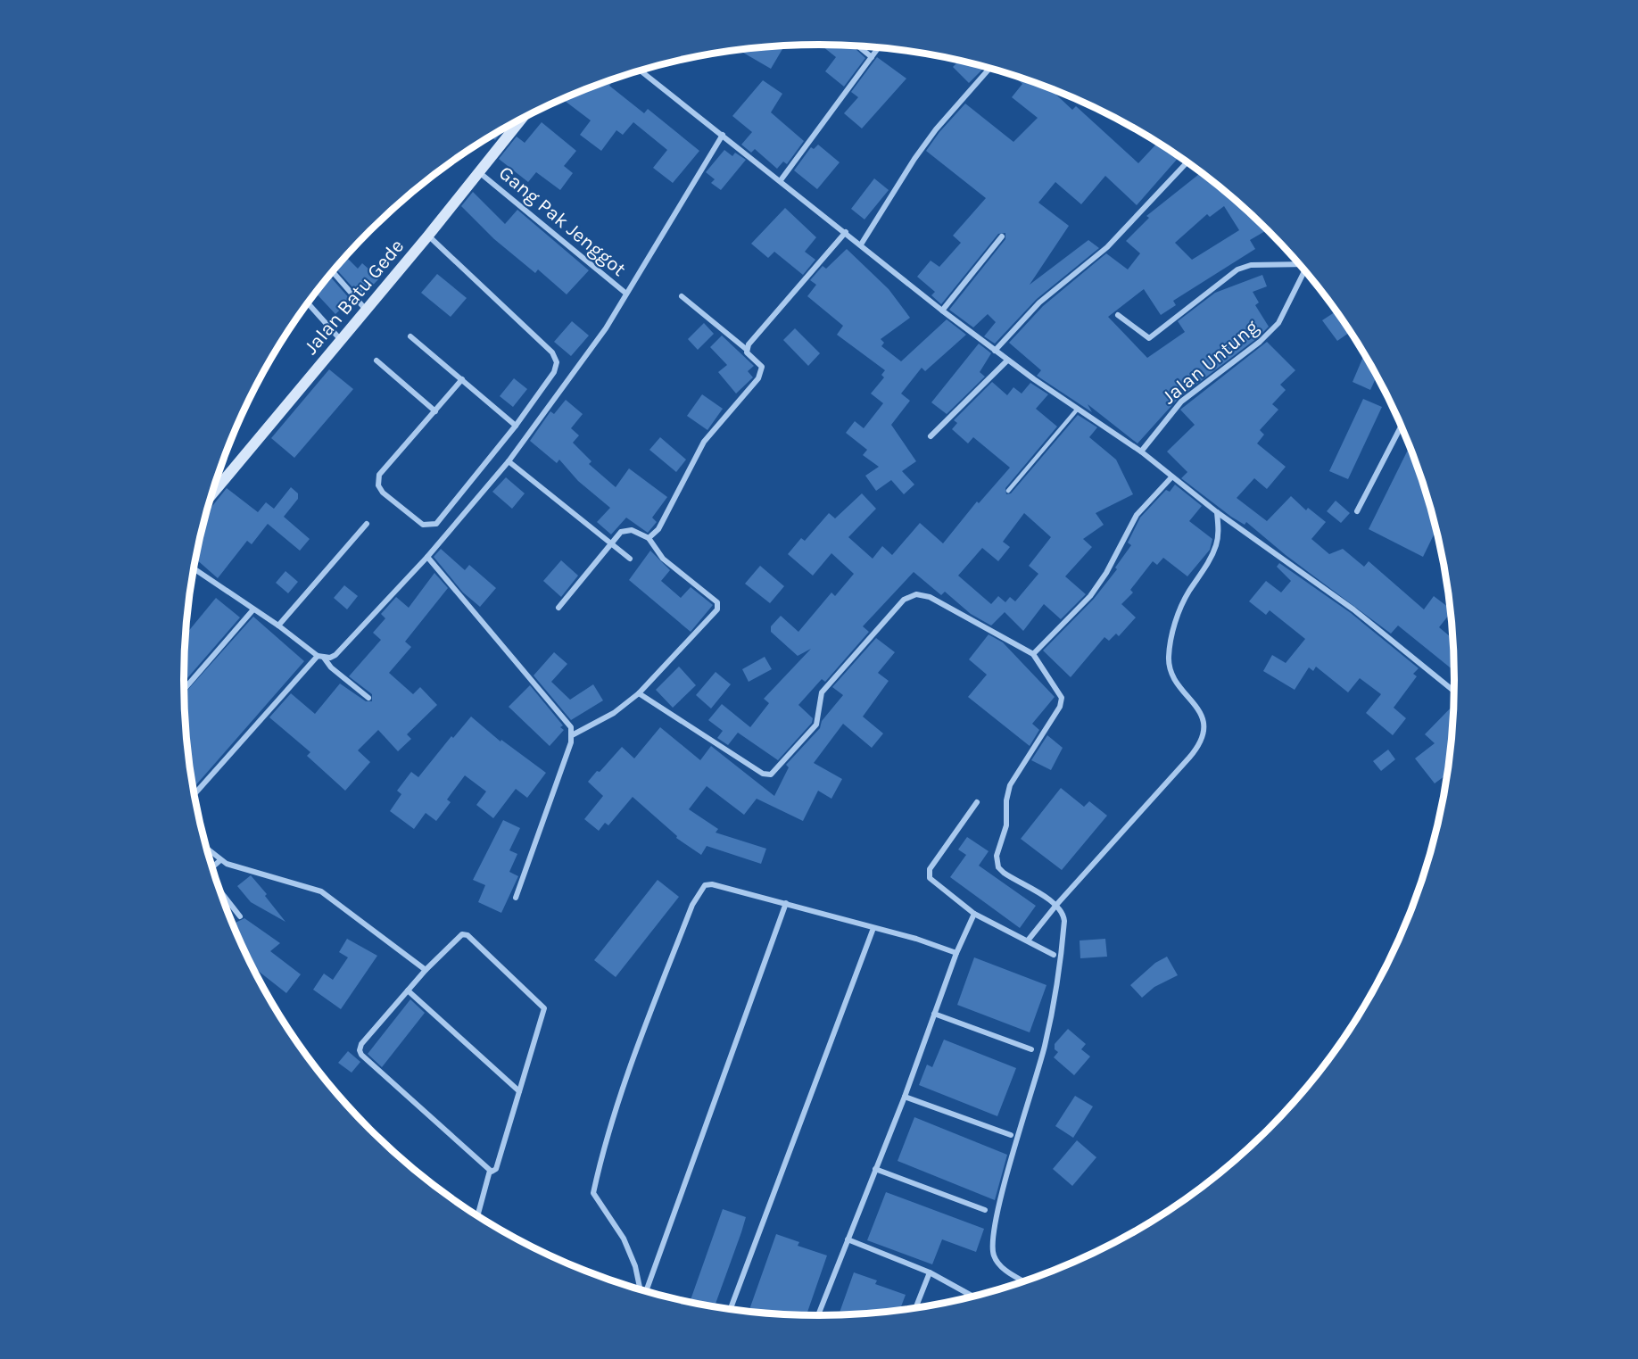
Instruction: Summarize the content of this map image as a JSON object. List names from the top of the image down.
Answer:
{
  "streets": {
    "street": ["Gang Pak Jenggot", "Jalan Batu Gede", "Jalan Untung"]
  },
  "crossings": [
    ["Gang Pak Jenggot", "Jalan Batu Gede"]
  ]
}
